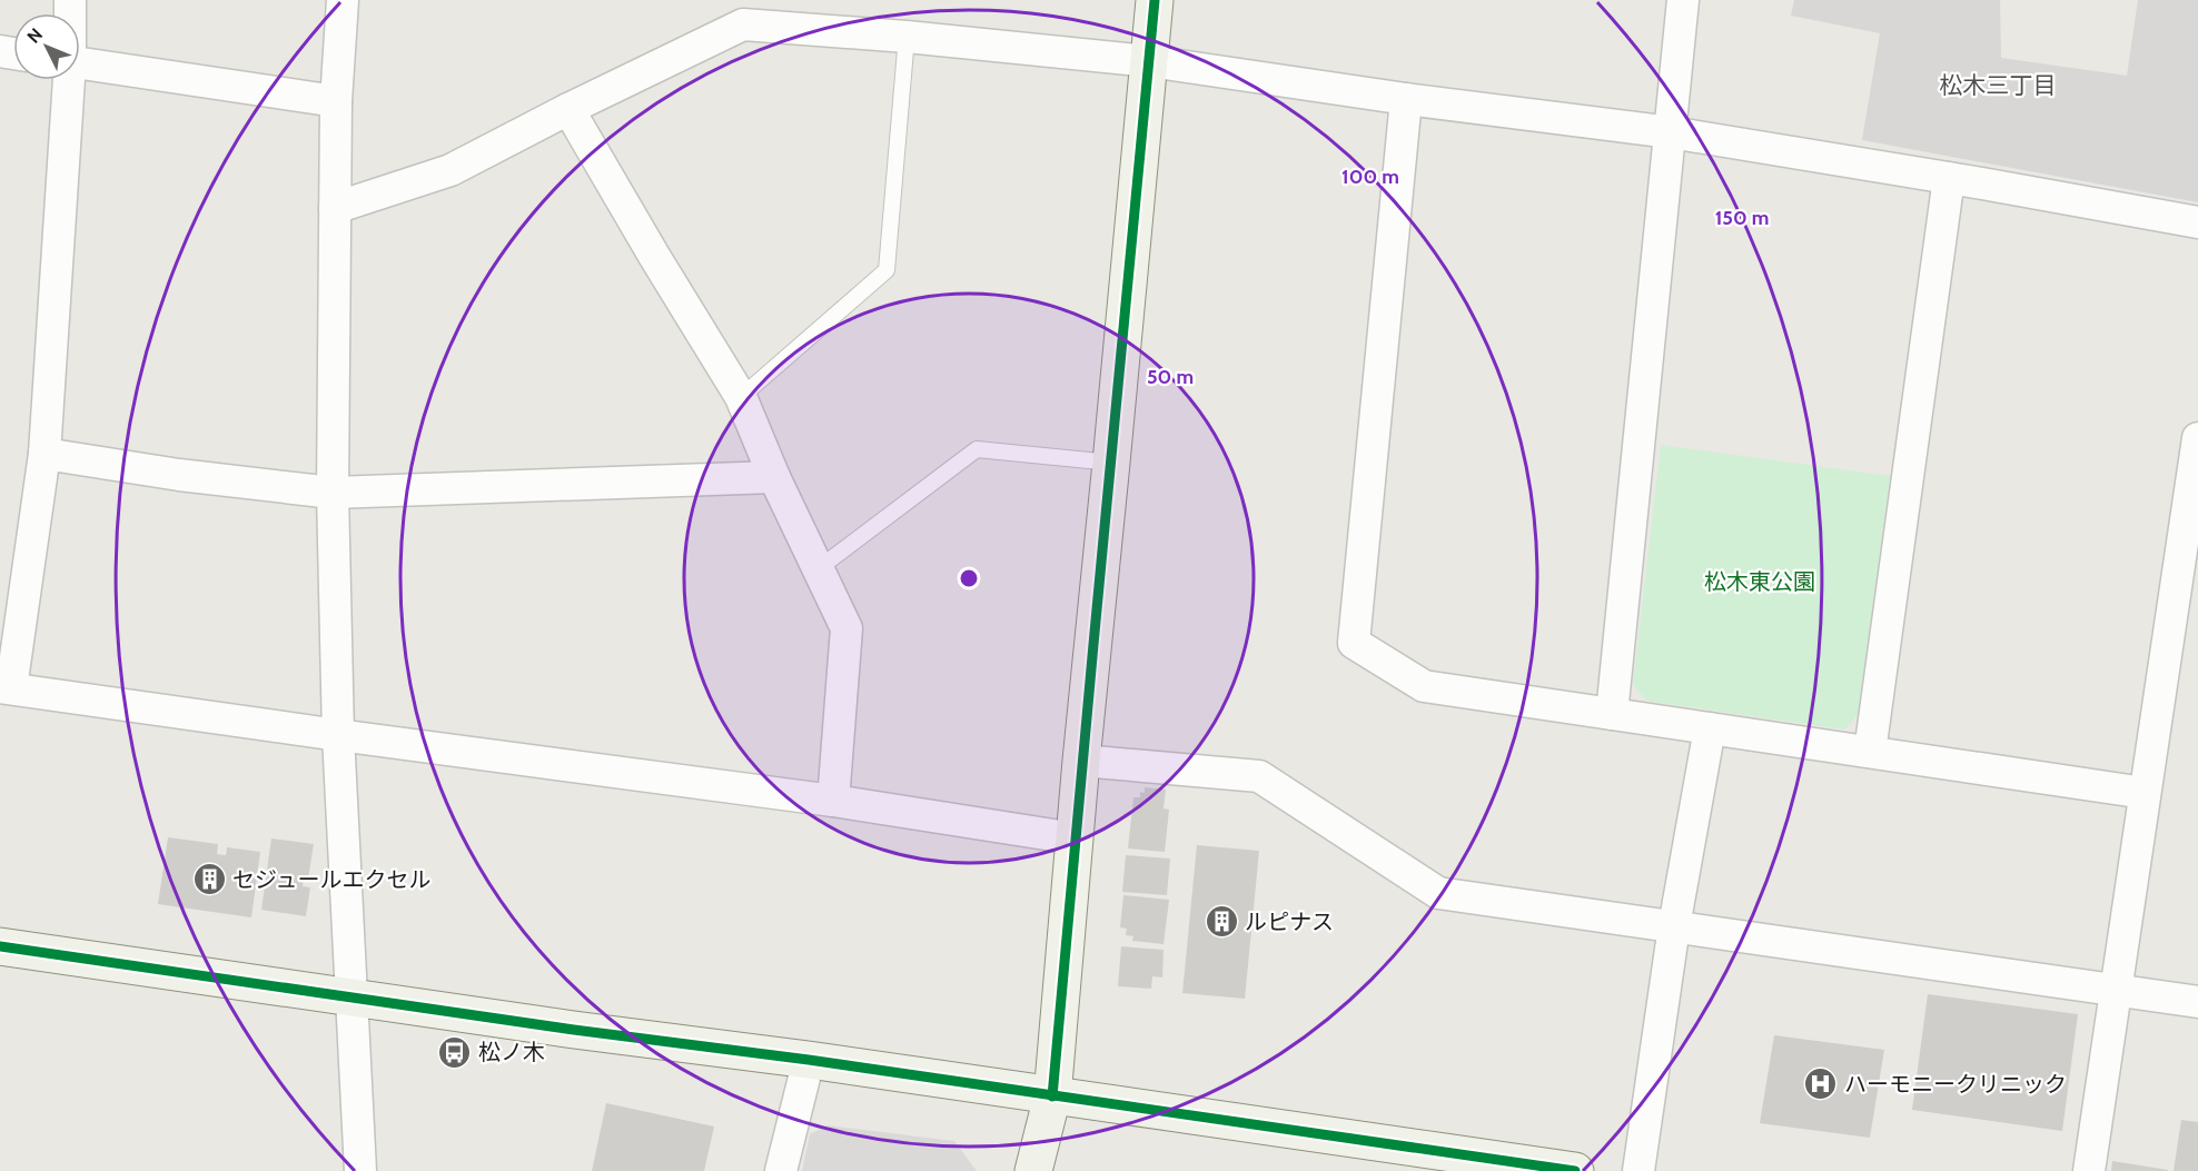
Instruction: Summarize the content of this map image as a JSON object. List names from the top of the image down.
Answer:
{
  "districts": ["松木三丁目"],
  "parks": ["松木東公園"],
  "places": {
    "building": ["セジュールエクセル", "ルピナス"],
    "bus stop": ["松ノ木"],
    "hospital": ["ハーモニークリニック"]
  },
  "north": "top left",
  "rings": ["100 m", "150 m", "50 m"]
}
